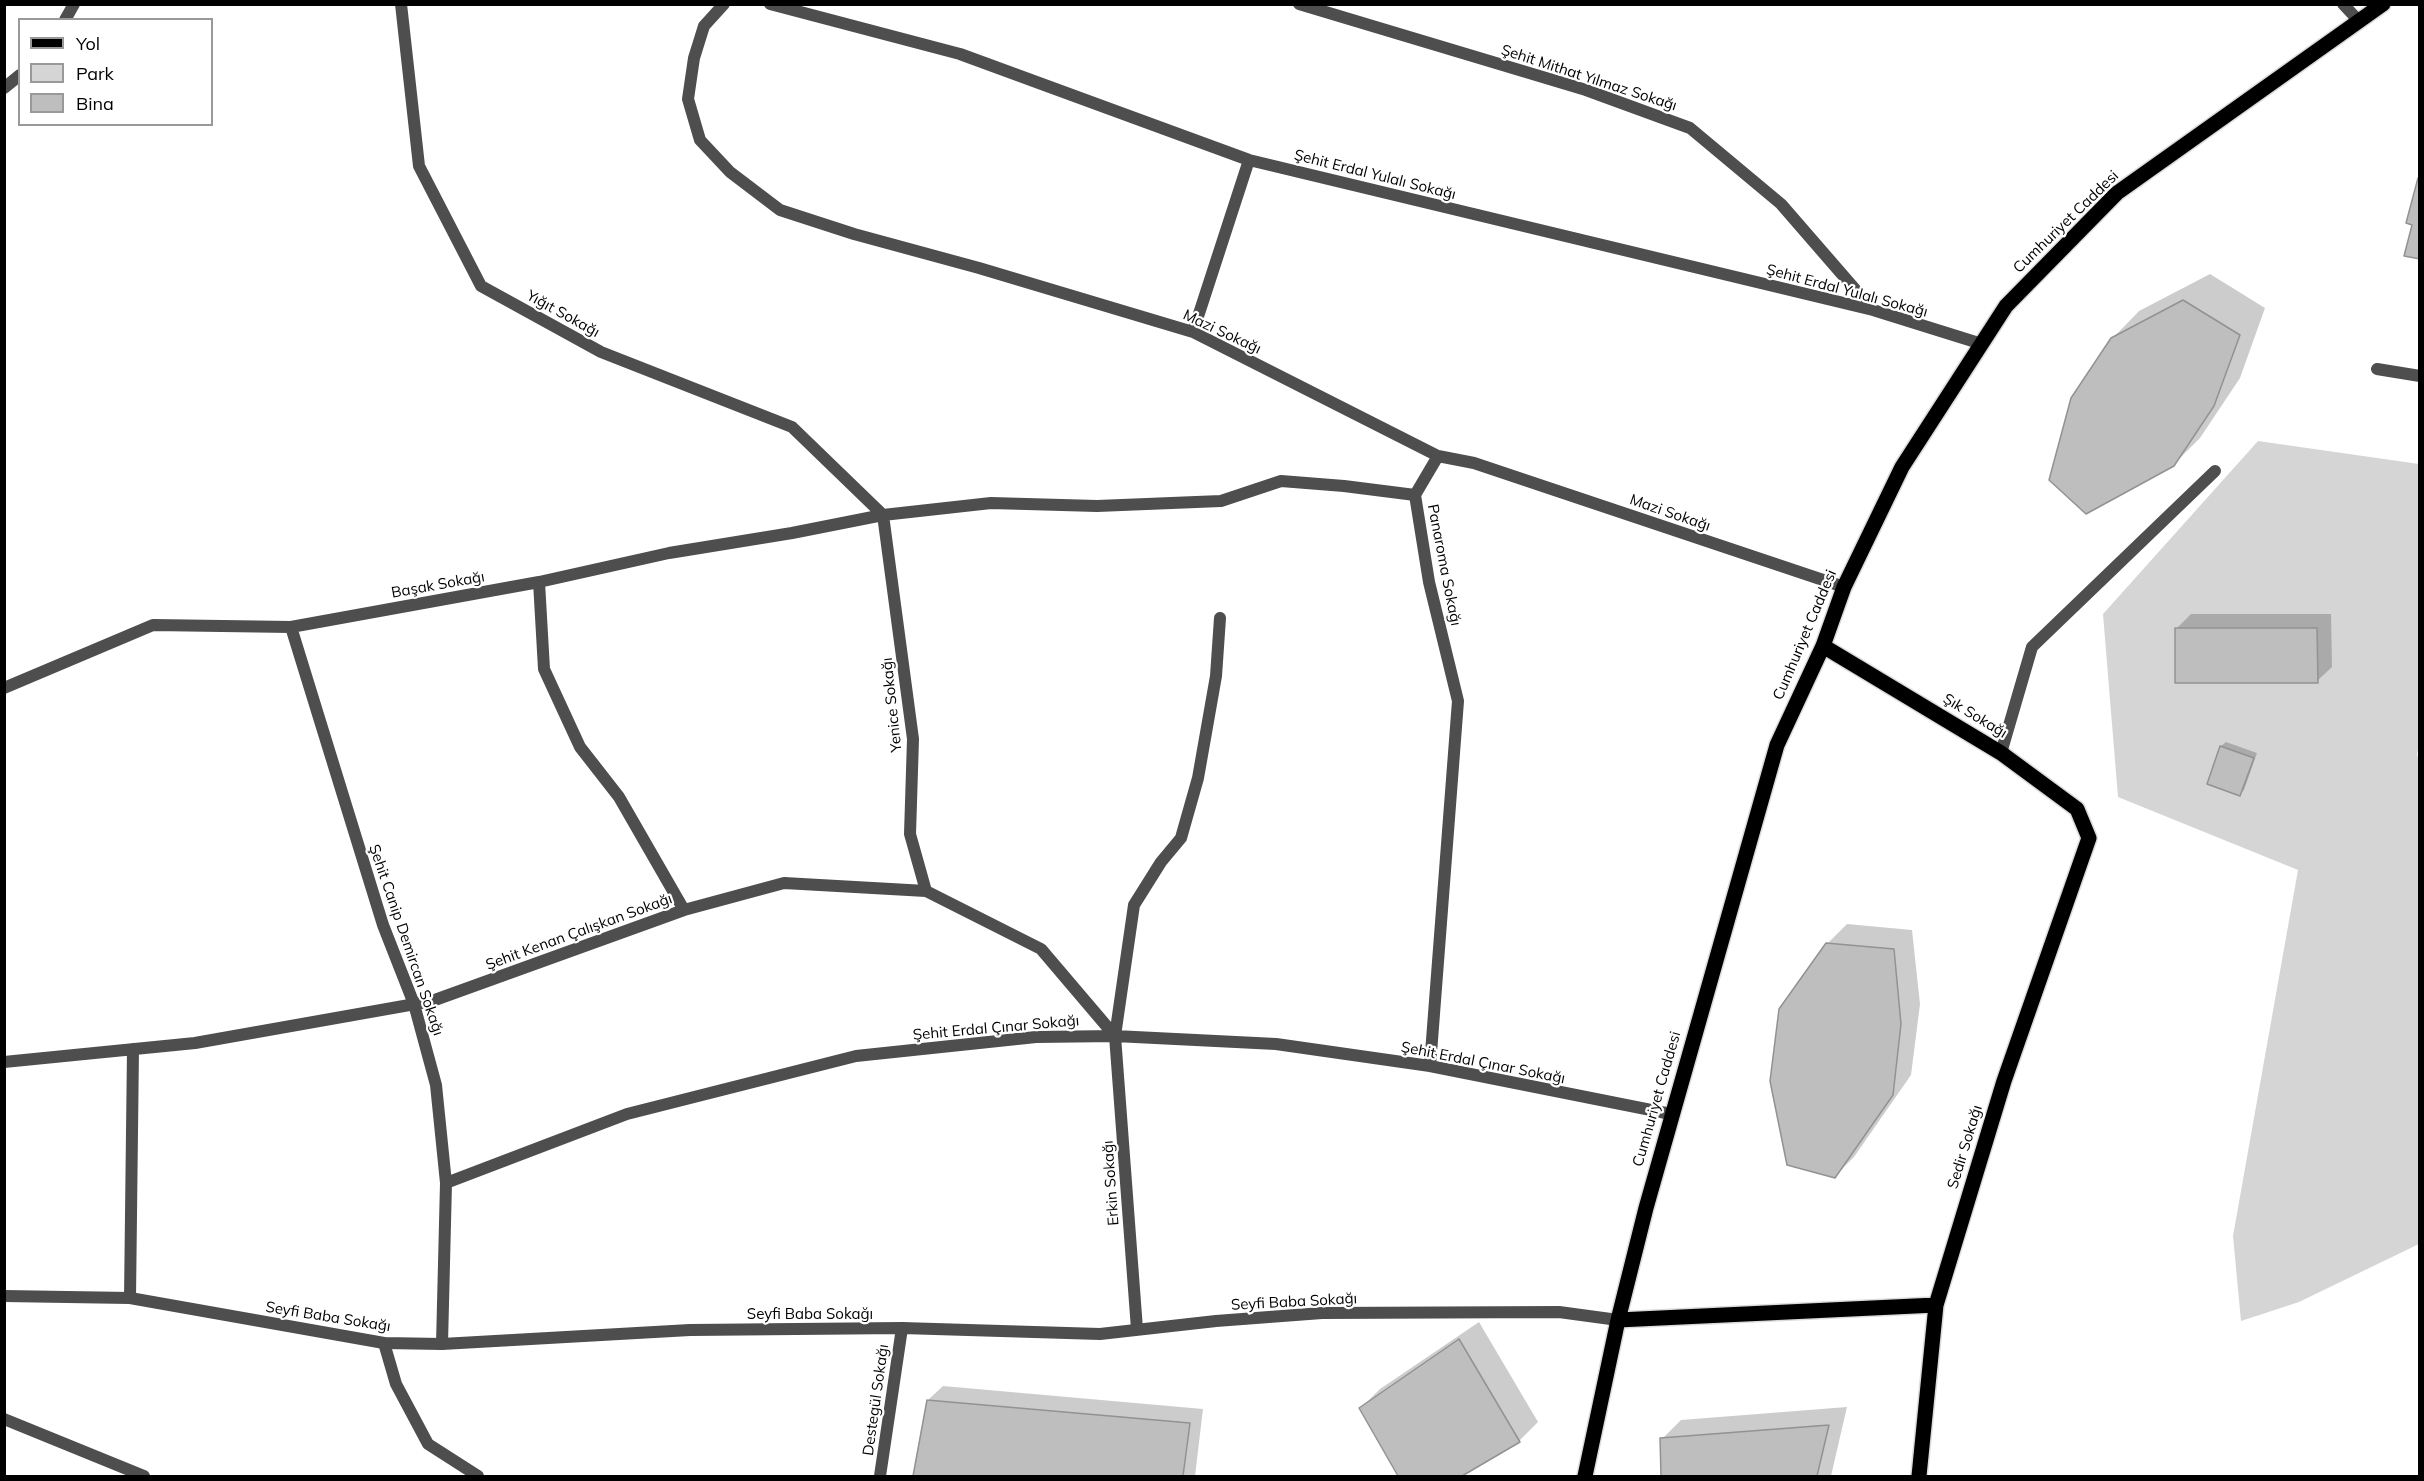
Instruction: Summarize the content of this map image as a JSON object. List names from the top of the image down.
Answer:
{
  "streets": {
    "main road": ["Cumhuriyet Caddesi", "Şık Sokağı", "Sedir Sokağı"],
    "street": [
      "Şehit Mithat Yılmaz Sokağı",
      "Şehit Erdal Yulalı Sokağı",
      "Yığıt Sokağı",
      "Mazi Sokağı",
      "Panaroma Sokağı",
      "Başak Sokağı",
      "Yenice Sokağı",
      "Şehit Kenan Çalışkan Sokağı",
      "Şehit Canip Demircan Sokağı",
      "Şehit Erdal Çınar Sokağı",
      "Erkin Sokağı",
      "Seyfi Baba Sokağı",
      "Destegül Sokağı"
    ]
  },
  "crossings": [
    ["Şehit Mithat Yılmaz Sokağı", "Şehit Erdal Yulalı Sokağı"],
    ["Şehit Erdal Yulalı Sokağı", "Cumhuriyet Caddesi"],
    ["Cumhuriyet Caddesi", "Mazi Sokağı"],
    ["Cumhuriyet Caddesi", "Şık Sokağı"],
    ["Cumhuriyet Caddesi", "Şehit Erdal Çınar Sokağı"],
    ["Cumhuriyet Caddesi", "Seyfi Baba Sokağı"],
    ["Yığıt Sokağı", "Panaroma Sokağı"],
    ["Yığıt Sokağı", "Başak Sokağı"],
    ["Yığıt Sokağı", "Yenice Sokağı"],
    ["Panaroma Sokağı", "Başak Sokağı"],
    ["Panaroma Sokağı", "Yenice Sokağı"],
    ["Panaroma Sokağı", "Şehit Erdal Çınar Sokağı"],
    ["Başak Sokağı", "Yenice Sokağı"],
    ["Başak Sokağı", "Şehit Canip Demircan Sokağı"],
    ["Yenice Sokağı", "Şehit Kenan Çalışkan Sokağı"],
    ["Şık Sokağı", "Sedir Sokağı"],
    ["Şehit Kenan Çalışkan Sokağı", "Şehit Canip Demircan Sokağı"],
    ["Şehit Kenan Çalışkan Sokağı", "Şehit Erdal Çınar Sokağı"],
    ["Şehit Kenan Çalışkan Sokağı", "Erkin Sokağı"],
    ["Şehit Canip Demircan Sokağı", "Şehit Erdal Çınar Sokağı"],
    ["Şehit Canip Demircan Sokağı", "Seyfi Baba Sokağı"],
    ["Şehit Erdal Çınar Sokağı", "Erkin Sokağı"],
    ["Erkin Sokağı", "Seyfi Baba Sokağı"],
    ["Seyfi Baba Sokağı", "Destegül Sokağı"]
  ],
  "legend": ["Yol", "Park", "Bina"]
}
